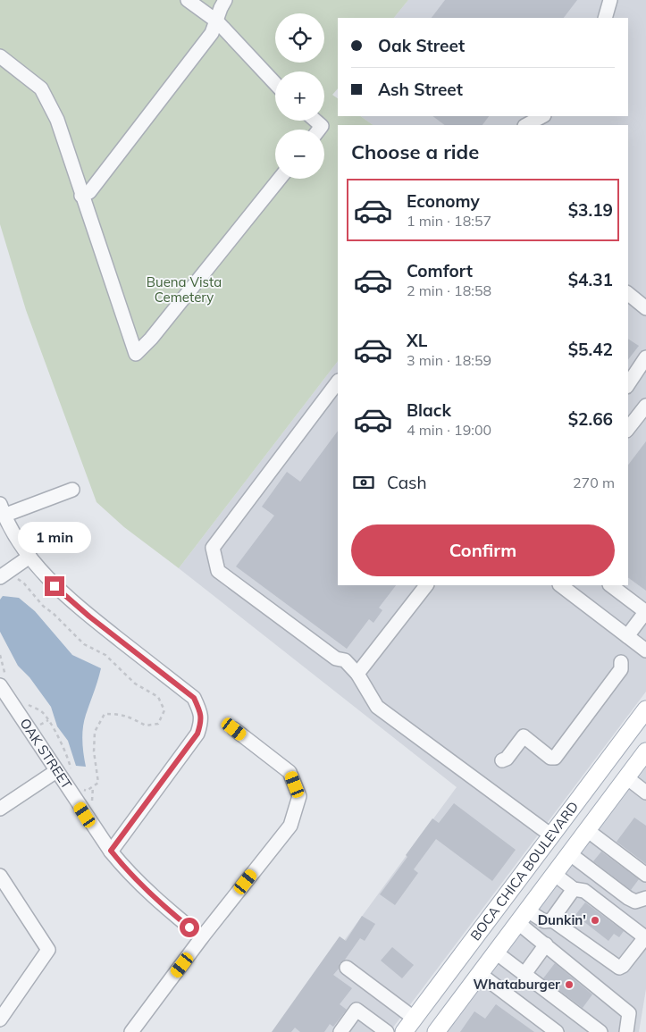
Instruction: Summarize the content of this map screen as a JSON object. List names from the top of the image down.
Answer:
{
  "streets": {
    "main road": ["BOCA CHICA BOULEVARD"],
    "street": ["OAK STREET"]
  },
  "parks": ["Buena Vista Cemetery"],
  "places": ["Dunkin'", "Whataburger"],
  "page": {
    "map_buttons": ["+", "−"],
    "banner": ["Oak Street", "Ash Street"],
    "heading": "Choose a ride",
    "list": [
      {
        "name": "Economy",
        "note": "1 min · 18:57",
        "value": "$3.19"
      },
      {
        "name": "Comfort",
        "note": "2 min · 18:58",
        "value": "$4.31"
      },
      {
        "name": "XL",
        "note": "3 min · 18:59",
        "value": "$5.42"
      },
      {
        "name": "Black",
        "note": "4 min · 19:00",
        "value": "$2.66"
      }
    ],
    "pay": ["Cash", "270 m"],
    "buttons": "Confirm",
    "bubble": "1 min"
  }
}
